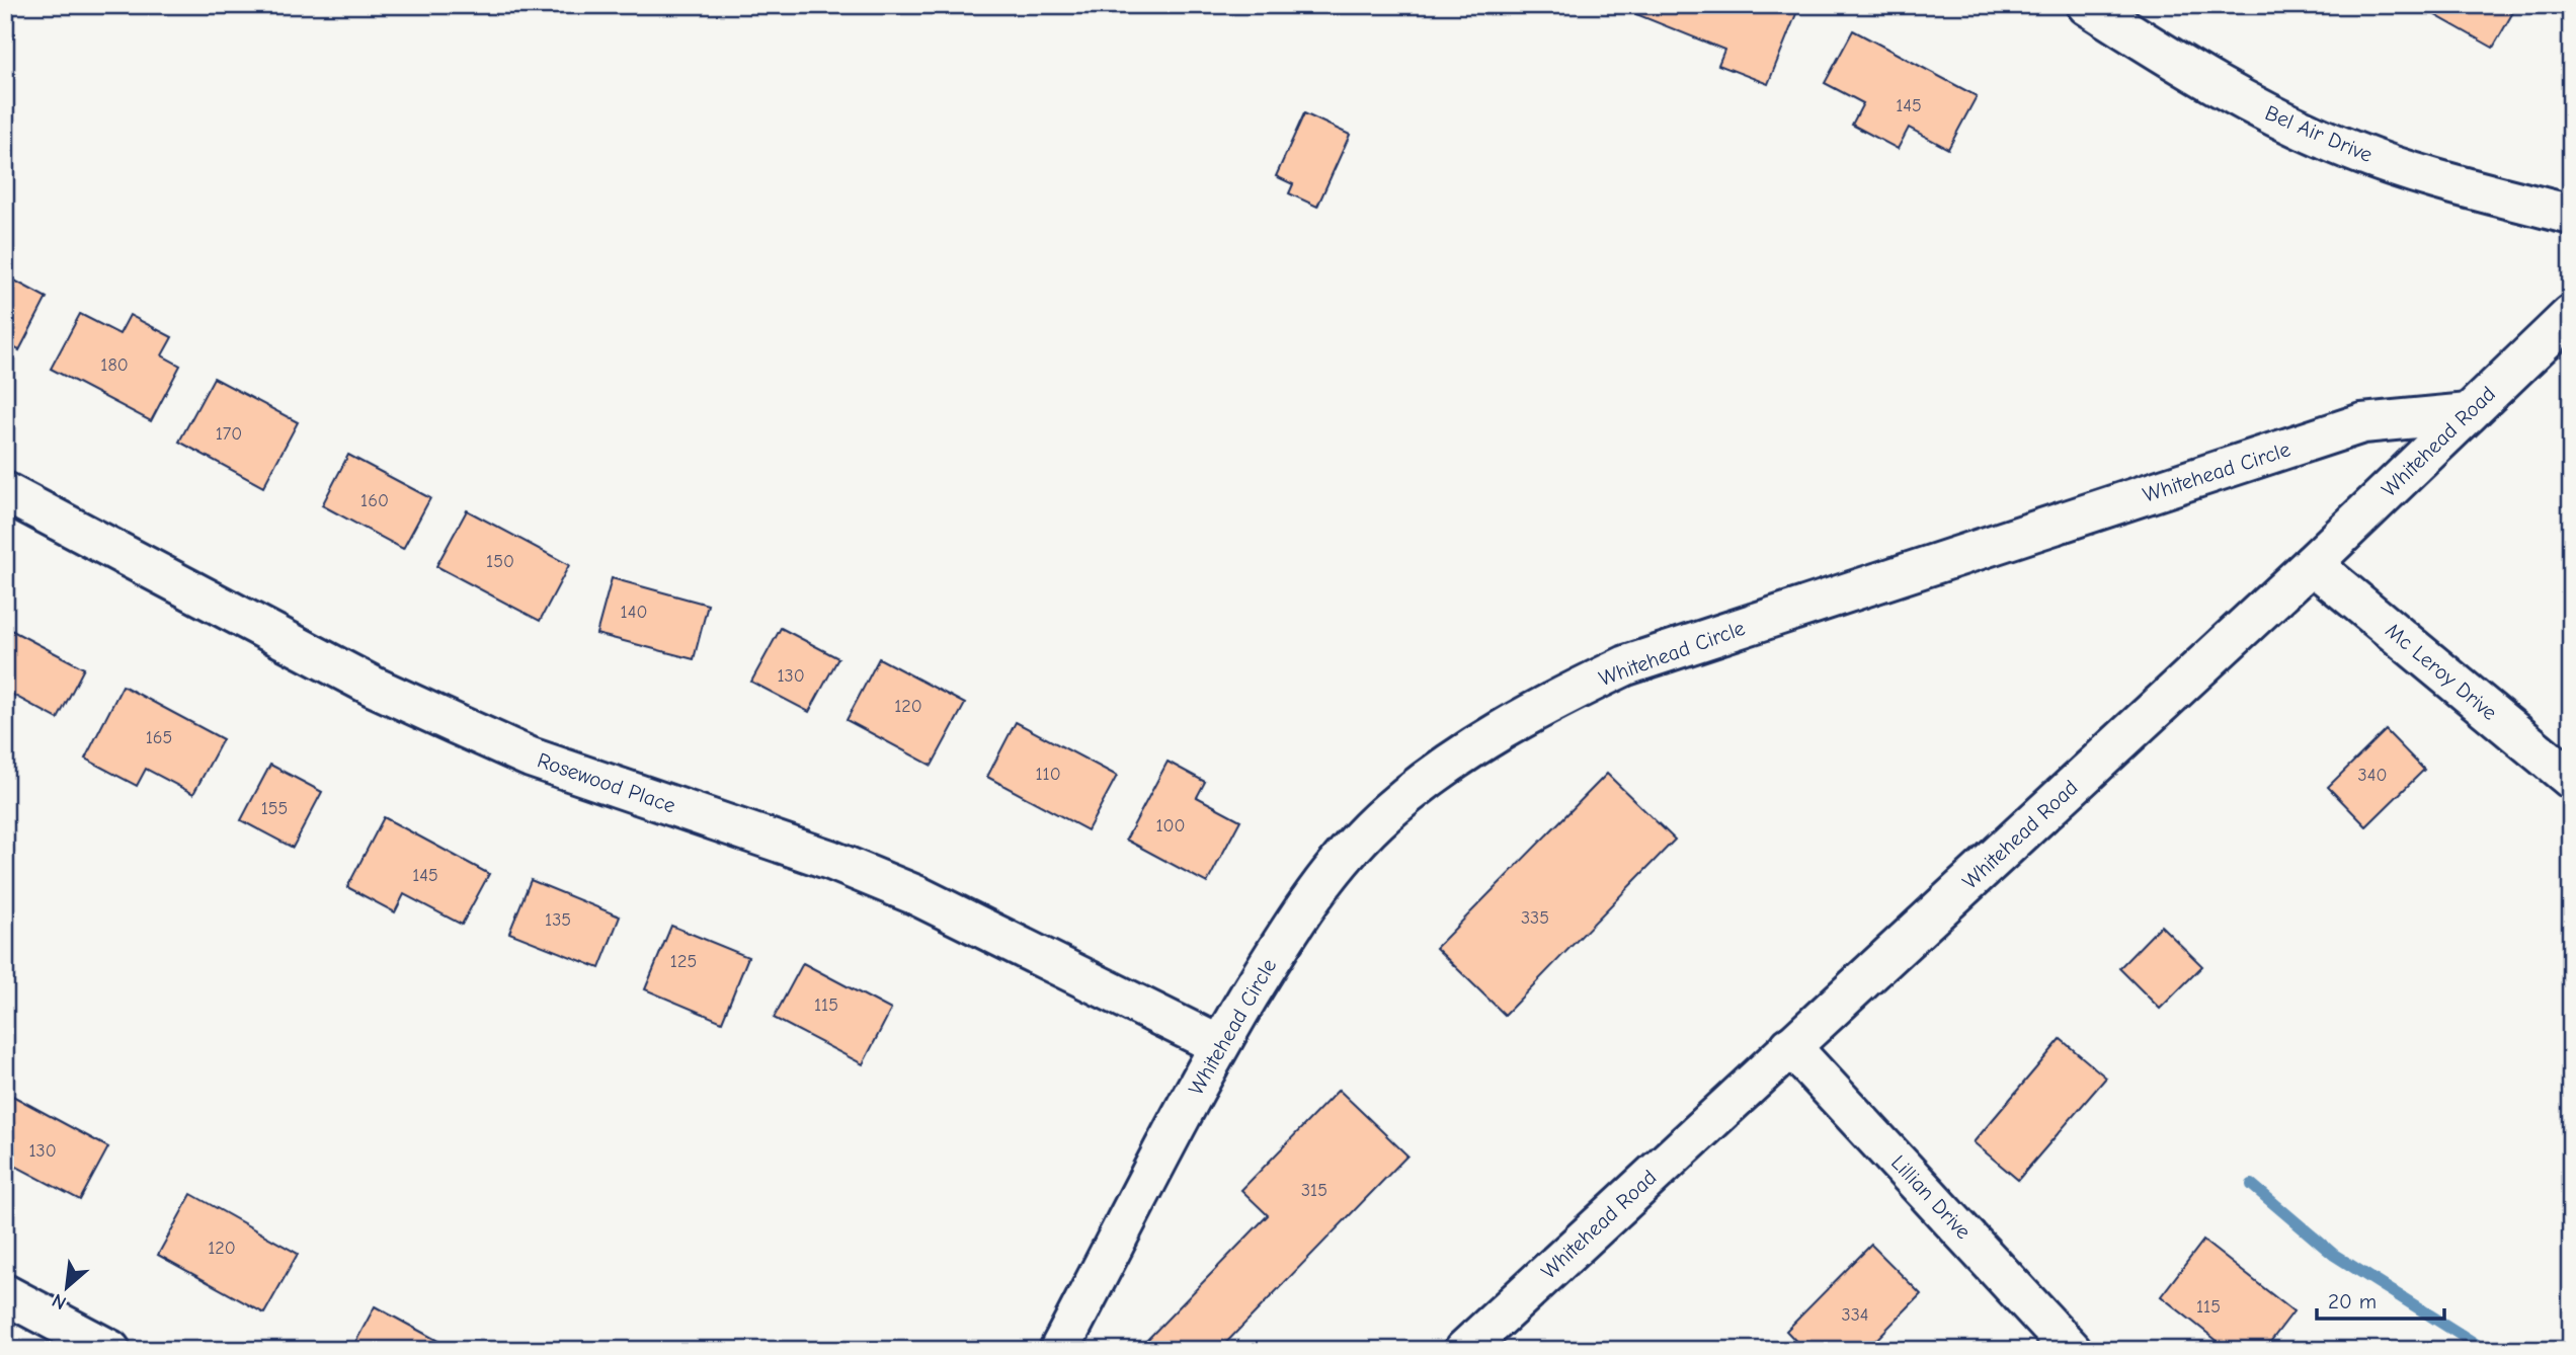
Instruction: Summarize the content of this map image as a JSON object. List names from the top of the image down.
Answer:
{
  "streets": {
    "street": [
      "Bel Air Drive",
      "Whitehead Road",
      "Whitehead Circle",
      "Mc Leroy Drive",
      "Rosewood Place",
      "Lillian Drive"
    ]
  },
  "crossings": [
    ["Whitehead Road", "Whitehead Circle"],
    ["Whitehead Road", "Mc Leroy Drive"],
    ["Whitehead Road", "Lillian Drive"],
    ["Whitehead Circle", "Rosewood Place"]
  ],
  "house_numbers": [
    "145",
    "180",
    "170",
    "160",
    "150",
    "140",
    "130",
    "120",
    "165",
    "110",
    "340",
    "155",
    "100",
    "145",
    "335",
    "135",
    "125",
    "115",
    "130",
    "315",
    "120",
    "115",
    "334"
  ],
  "scale_bar": "20 m",
  "north": "bottom left"
}
